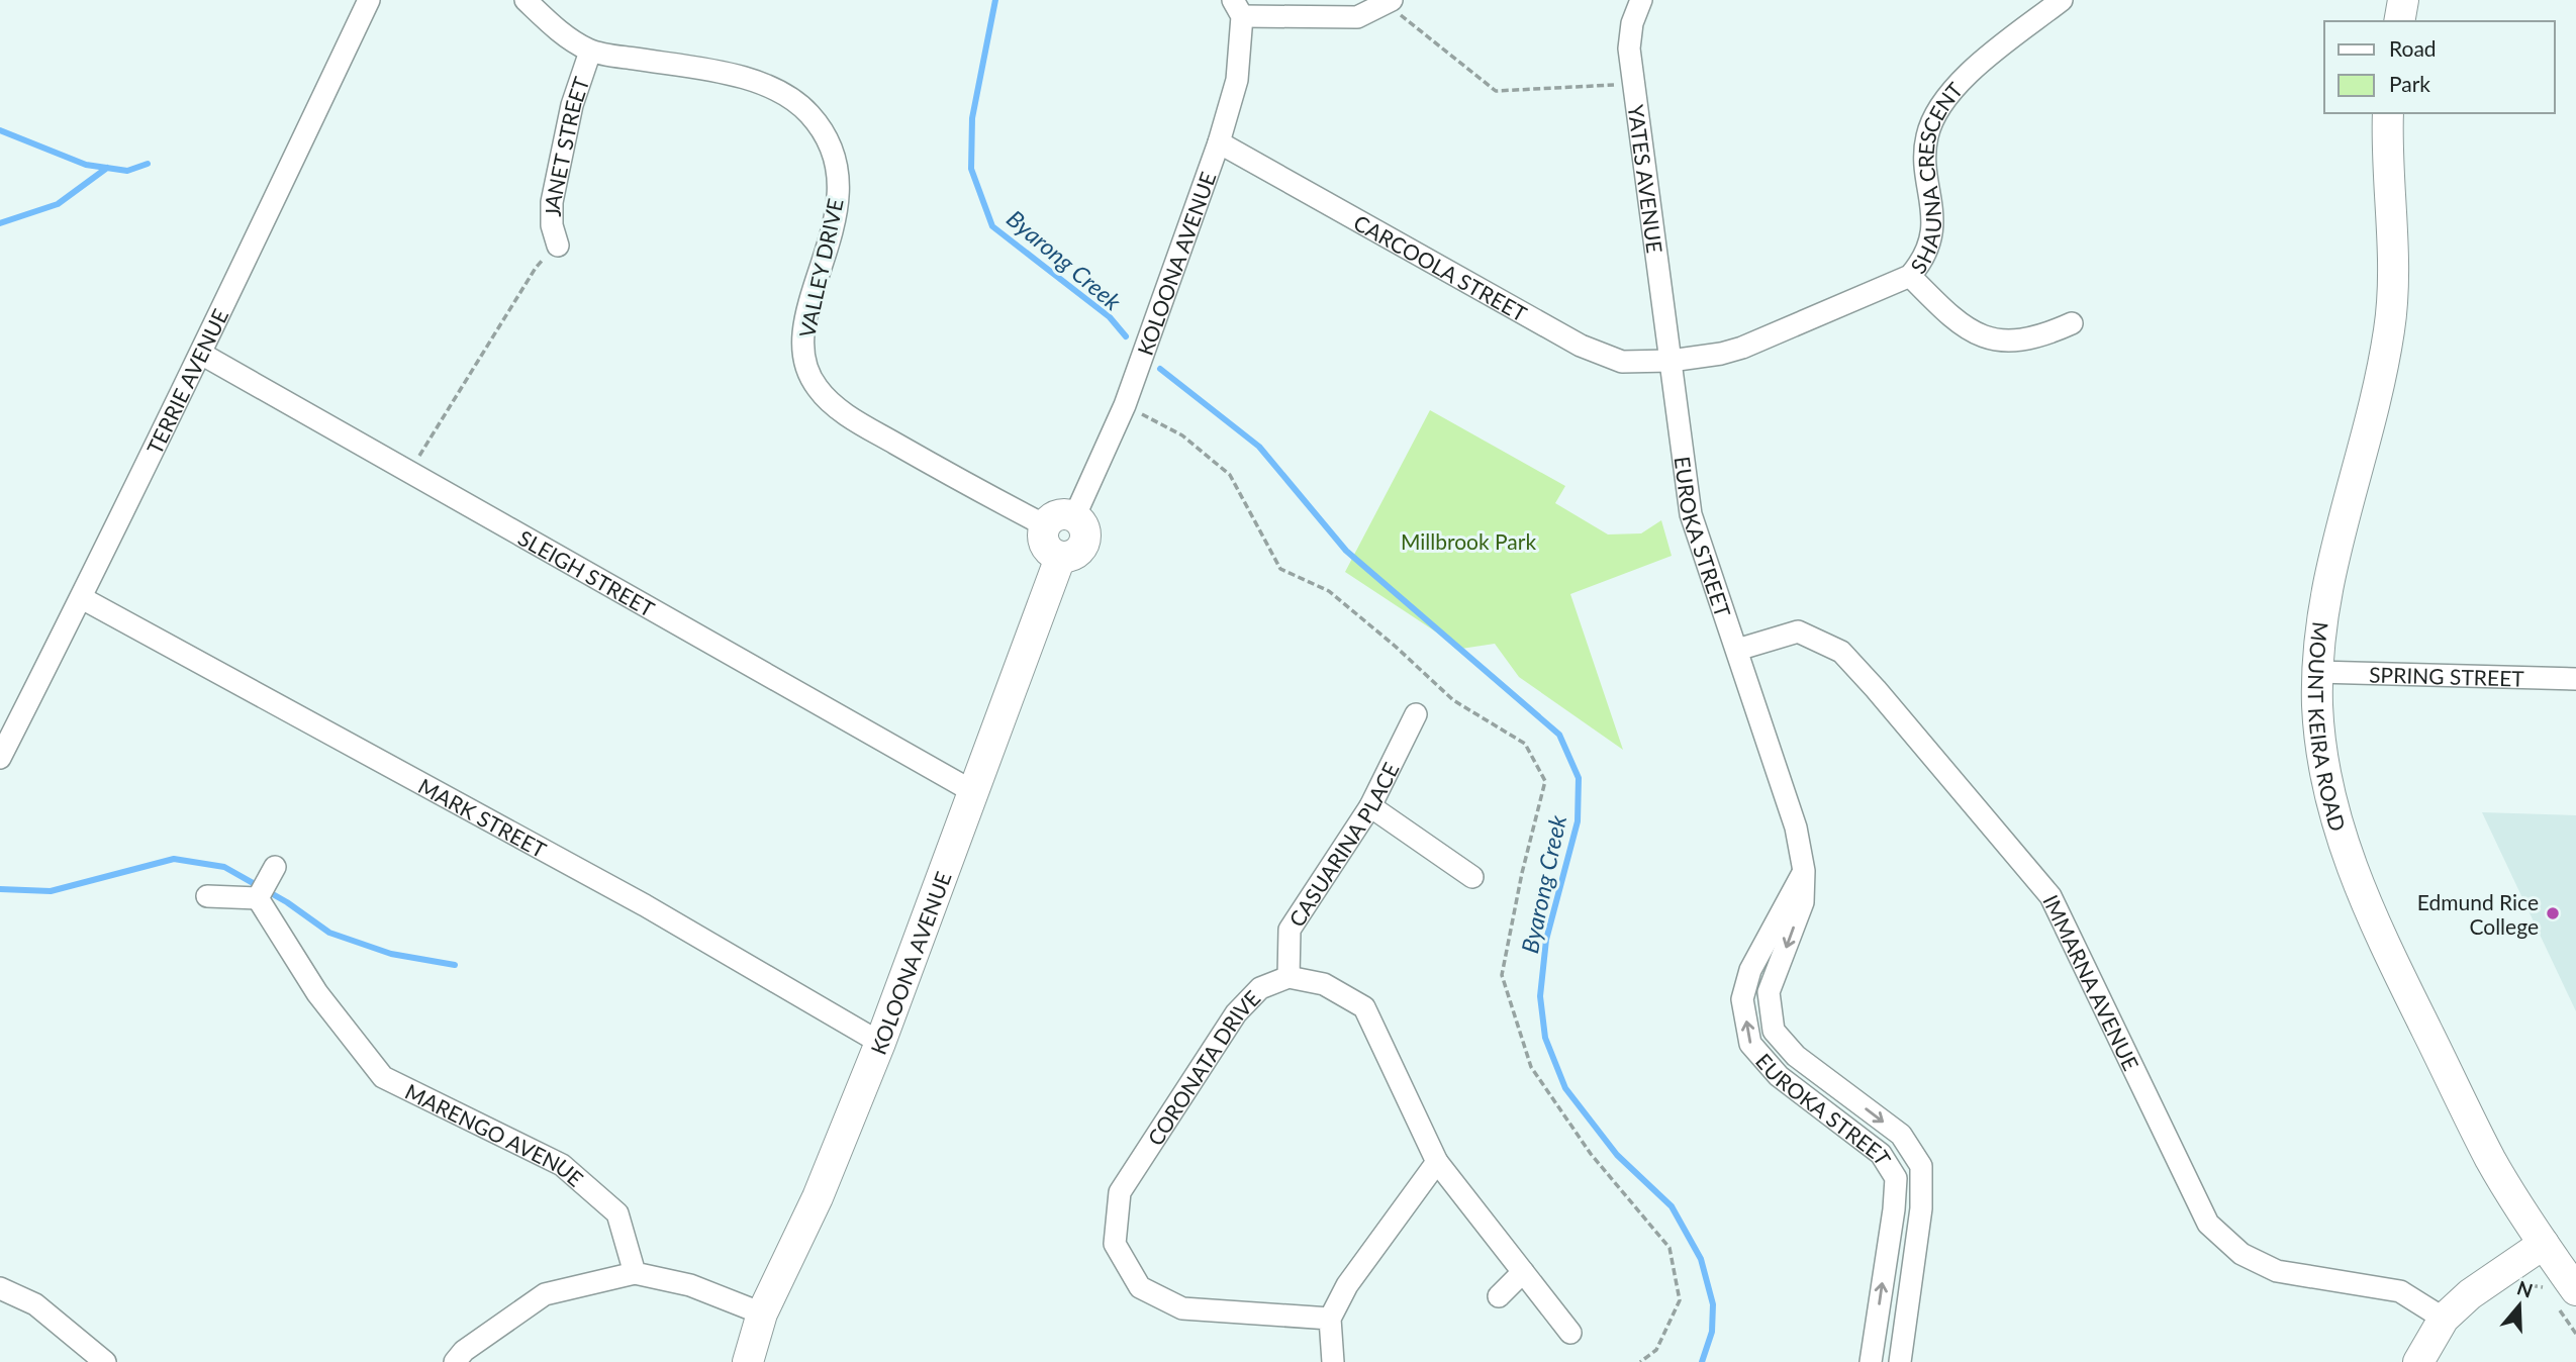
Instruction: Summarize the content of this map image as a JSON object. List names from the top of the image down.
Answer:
{
  "streets": {
    "main road": ["KOLOONA AVENUE", "MOUNT KEIRA ROAD"],
    "street": [
      "JANET STREET",
      "SHAUNA CRESCENT",
      "YATES AVENUE",
      "CARCOOLA STREET",
      "VALLEY DRIVE",
      "TERRIE AVENUE",
      "EUROKA STREET",
      "SLEIGH STREET",
      "SPRING STREET",
      "MARK STREET",
      "CASUARINA PLACE",
      "IMMARNA AVENUE",
      "CORONATA DRIVE",
      "MARENGO AVENUE"
    ]
  },
  "crossings": [
    ["JANET STREET", "VALLEY DRIVE"],
    ["SHAUNA CRESCENT", "YATES AVENUE"],
    ["SHAUNA CRESCENT", "CARCOOLA STREET"],
    ["SHAUNA CRESCENT", "EUROKA STREET"],
    ["YATES AVENUE", "CARCOOLA STREET"],
    ["YATES AVENUE", "EUROKA STREET"],
    ["KOLOONA AVENUE", "CARCOOLA STREET"],
    ["KOLOONA AVENUE", "VALLEY DRIVE"],
    ["KOLOONA AVENUE", "SLEIGH STREET"],
    ["KOLOONA AVENUE", "MARK STREET"],
    ["CARCOOLA STREET", "EUROKA STREET"],
    ["TERRIE AVENUE", "SLEIGH STREET"],
    ["TERRIE AVENUE", "MARK STREET"],
    ["EUROKA STREET", "IMMARNA AVENUE"],
    ["SPRING STREET", "MOUNT KEIRA ROAD"],
    ["CASUARINA PLACE", "CORONATA DRIVE"]
  ],
  "water": ["Byarong Creek"],
  "parks": ["Millbrook Park"],
  "places": ["Edmund Rice College"],
  "legend": ["Road", "Park"],
  "north": "top"
}
